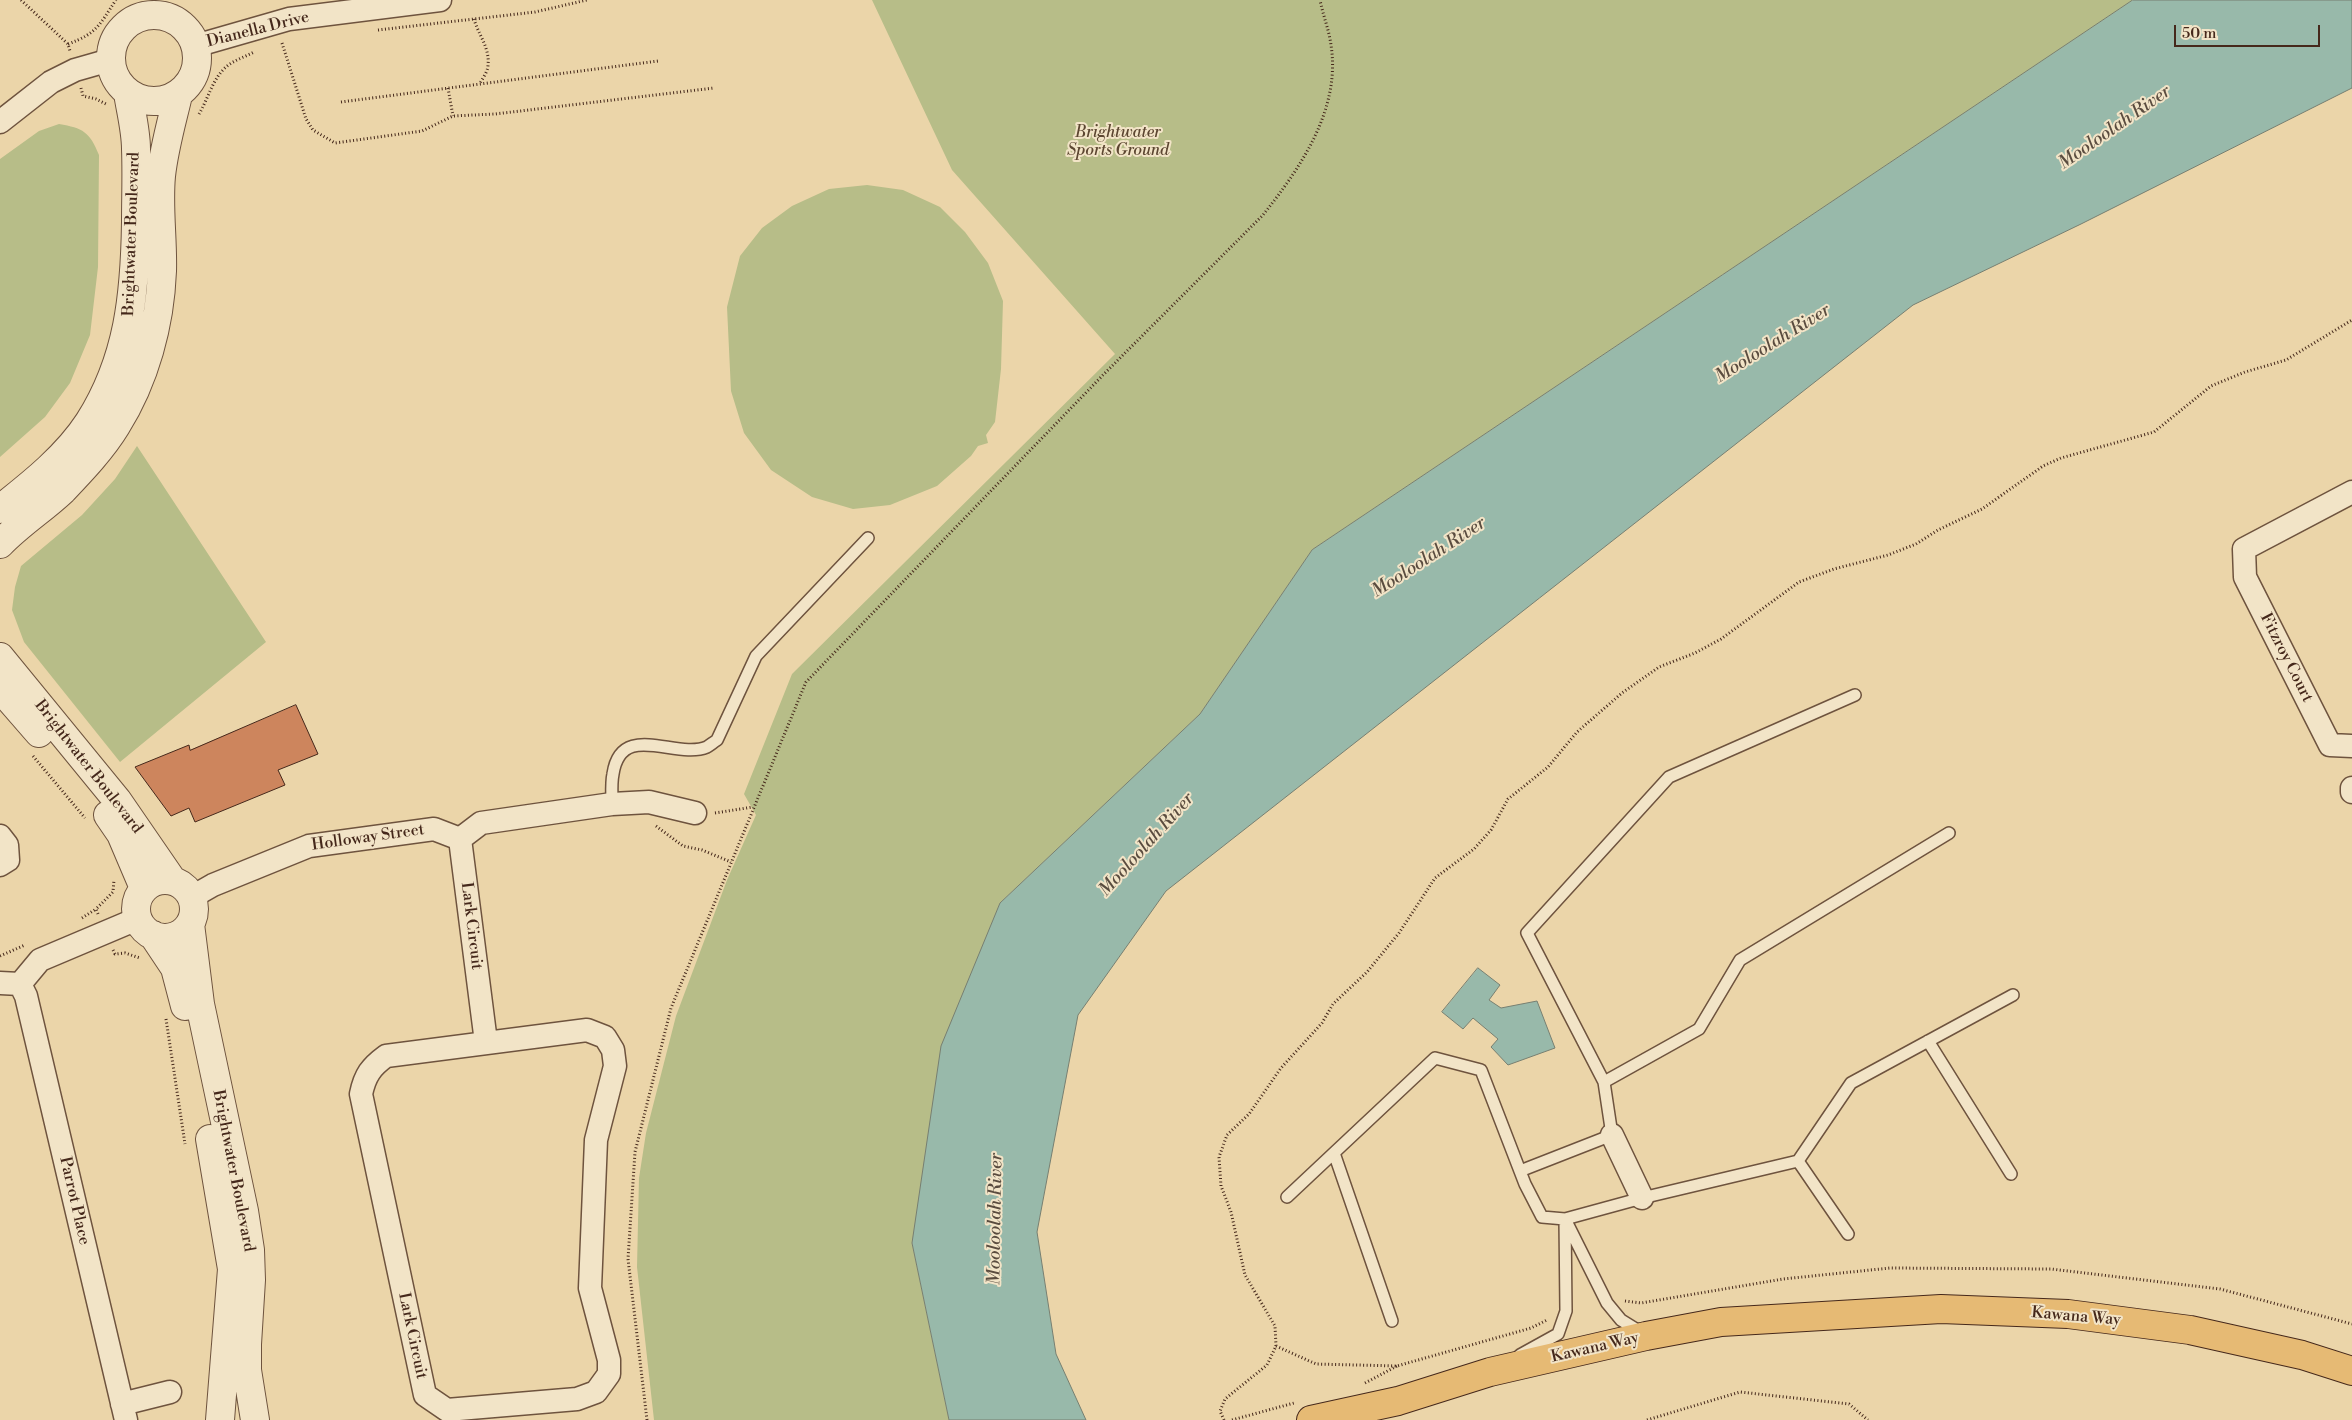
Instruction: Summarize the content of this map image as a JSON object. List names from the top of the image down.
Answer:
{
  "streets": {
    "main road": ["Kawana Way"],
    "street": [
      "Dianella Drive",
      "Brightwater Boulevard",
      "Fitzroy Court",
      "Holloway Street",
      "Lark Circuit",
      "Parrot Place"
    ]
  },
  "crossings": [
    ["Dianella Drive", "Brightwater Boulevard"],
    ["Brightwater Boulevard", "Holloway Street"],
    ["Holloway Street", "Lark Circuit"]
  ],
  "water": ["Mooloolah River"],
  "parks": ["Brightwater Sports Ground"],
  "scale_bar": "50 m"
}
